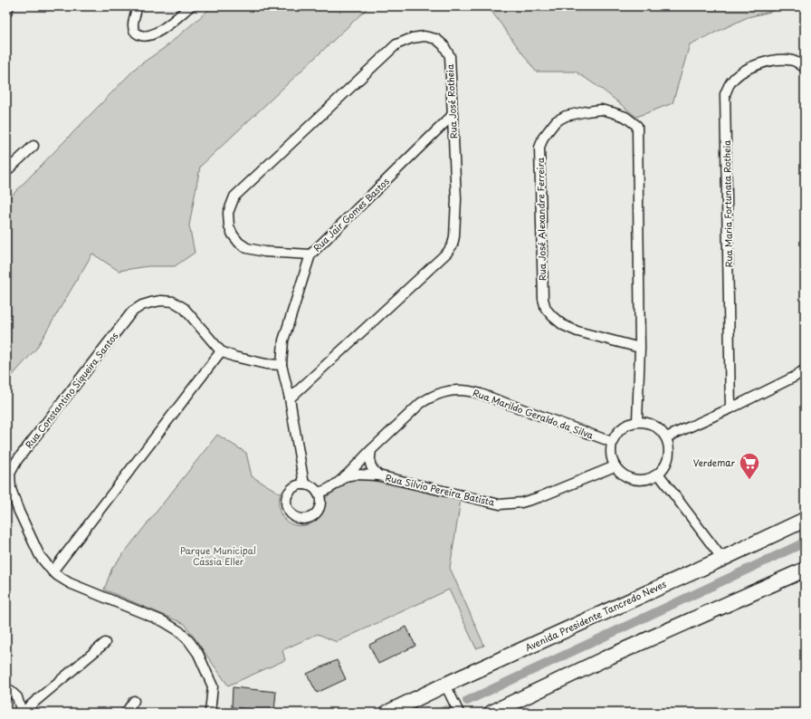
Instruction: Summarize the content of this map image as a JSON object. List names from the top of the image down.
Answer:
{
  "streets": {
    "main road": ["Avenida Presidente Tancredo Neves"],
    "street": [
      "Rua José Rotheia",
      "Rua Maria Fortunata Rotheia",
      "Rua Jair Gomes Bastos",
      "Rua José Alexandre Ferreira",
      "Rua Constantino Siqueira Santos",
      "Rua Marildo Geraldo da Silva",
      "Rua Sílvio Pereira Batista"
    ]
  },
  "crossings": [
    ["Rua José Rotheia", "Rua Jair Gomes Bastos"],
    ["Rua Jair Gomes Bastos", "Rua Constantino Siqueira Santos"],
    ["Rua Jair Gomes Bastos", "Rua Marildo Geraldo da Silva"],
    ["Rua José Alexandre Ferreira", "Rua Marildo Geraldo da Silva"],
    ["Rua José Alexandre Ferreira", "Rua Sílvio Pereira Batista"],
    ["Rua Marildo Geraldo da Silva", "Rua Sílvio Pereira Batista"]
  ],
  "parks": ["Parque Municipal Cássia Eller"],
  "places": {
    "supermarket": ["Verdemar"]
  }
}
